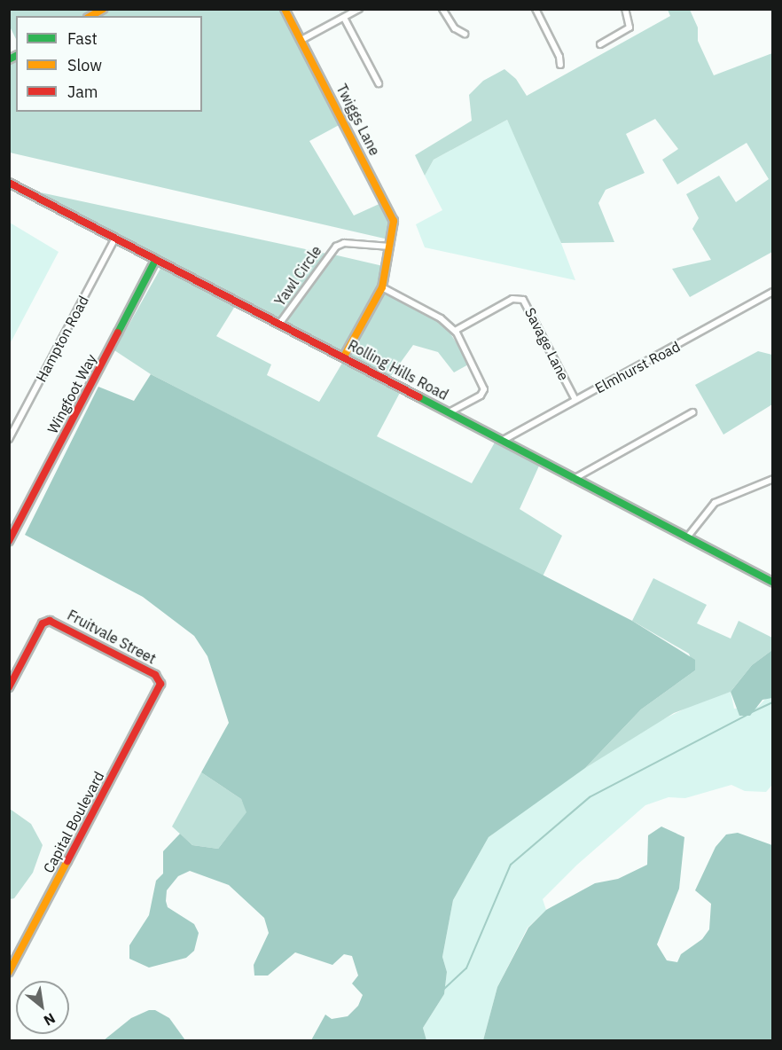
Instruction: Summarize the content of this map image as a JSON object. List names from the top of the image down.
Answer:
{
  "streets": {
    "street": [
      "Twiggs Lane",
      "Yawl Circle",
      "Hampton Road",
      "Savage Lane",
      "Elmhurst Road",
      "Rolling Hills Road",
      "Wingfoot Way",
      "Fruitvale Street",
      "Capital Boulevard"
    ]
  },
  "crossings": [
    ["Twiggs Lane", "Yawl Circle"],
    ["Yawl Circle", "Rolling Hills Road"],
    ["Hampton Road", "Rolling Hills Road"],
    ["Savage Lane", "Elmhurst Road"],
    ["Elmhurst Road", "Rolling Hills Road"],
    ["Rolling Hills Road", "Wingfoot Way"],
    ["Fruitvale Street", "Capital Boulevard"]
  ],
  "legend": ["Fast", "Slow", "Jam"],
  "north": "bottom right"
}
